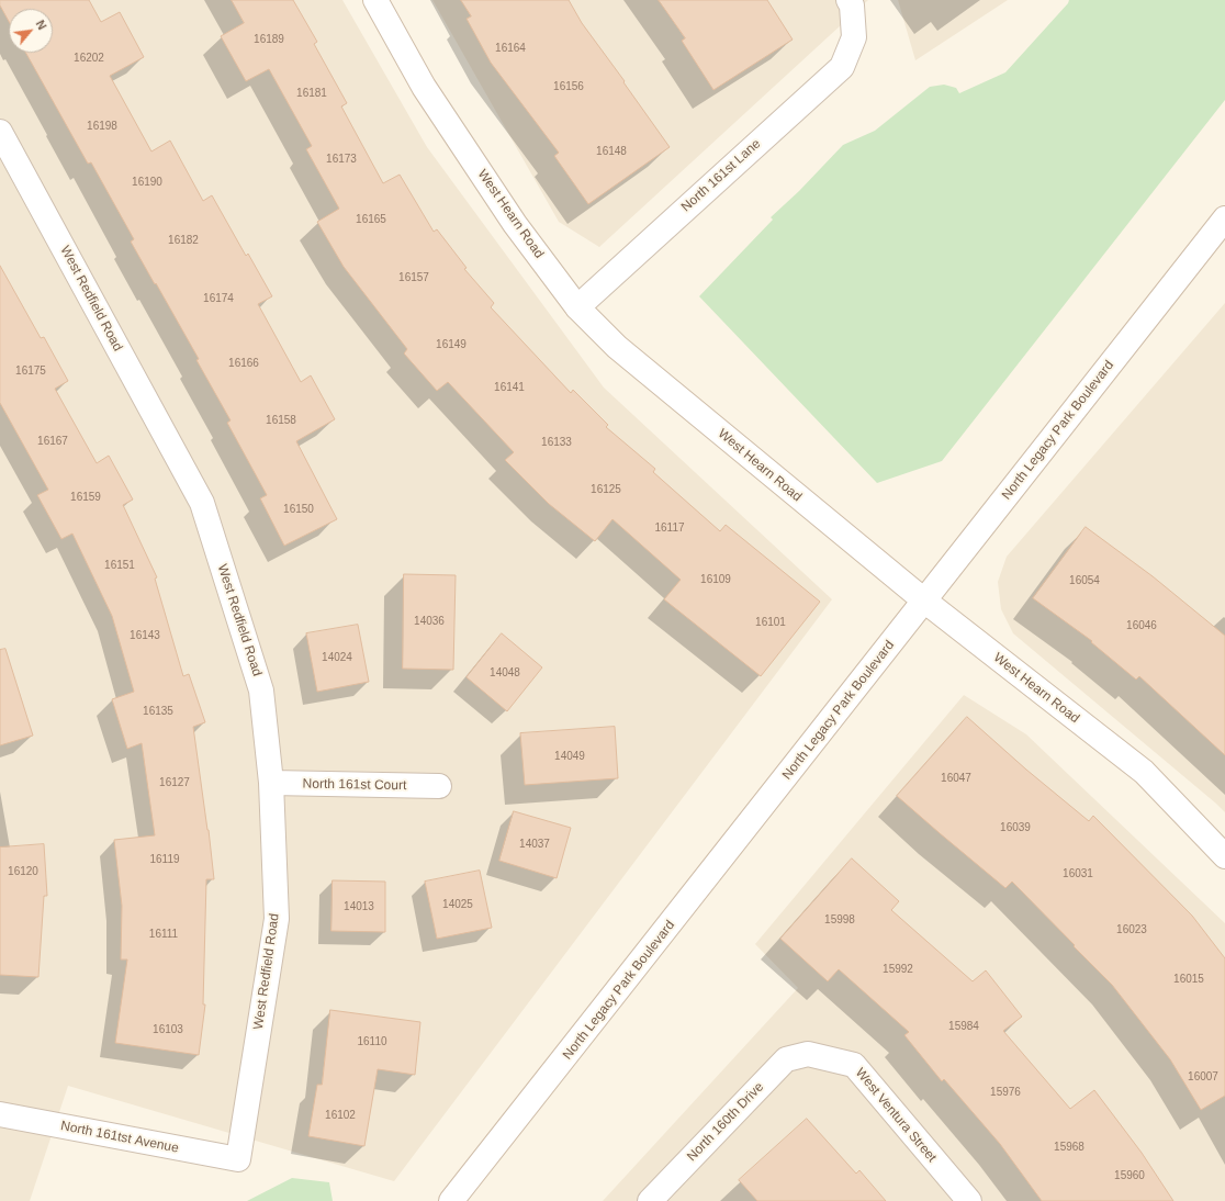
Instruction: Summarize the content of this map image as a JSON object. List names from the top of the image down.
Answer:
{
  "streets": {
    "street": [
      "North 161st Lane",
      "West Hearn Road",
      "West Redfield Road",
      "North Legacy Park Boulevard",
      "North 161st Court",
      "West Ventura Street",
      "North 160th Drive",
      "North 161tst Avenue"
    ]
  },
  "crossings": [
    ["North 161st Lane", "West Hearn Road"],
    ["West Hearn Road", "North Legacy Park Boulevard"],
    ["West Redfield Road", "North 161st Court"],
    ["West Redfield Road", "North 161tst Avenue"],
    ["West Ventura Street", "North 160th Drive"]
  ],
  "house_numbers": [
    "16189",
    "16164",
    "16202",
    "16156",
    "16181",
    "16198",
    "16148",
    "16173",
    "16190",
    "16165",
    "16182",
    "16157",
    "16174",
    "16149",
    "16166",
    "16175",
    "16141",
    "16158",
    "16167",
    "16133",
    "16125",
    "16159",
    "16150",
    "16117",
    "16151",
    "16109",
    "16054",
    "14036",
    "16101",
    "16046",
    "16143",
    "14024",
    "14048",
    "16135",
    "14049",
    "16047",
    "16127",
    "16039",
    "14037",
    "16119",
    "16120",
    "16031",
    "14025",
    "14013",
    "15998",
    "16023",
    "16111",
    "15992",
    "16015",
    "15984",
    "16103",
    "16110",
    "16007",
    "15976",
    "16102",
    "15968",
    "15960"
  ],
  "north": "top right"
}
